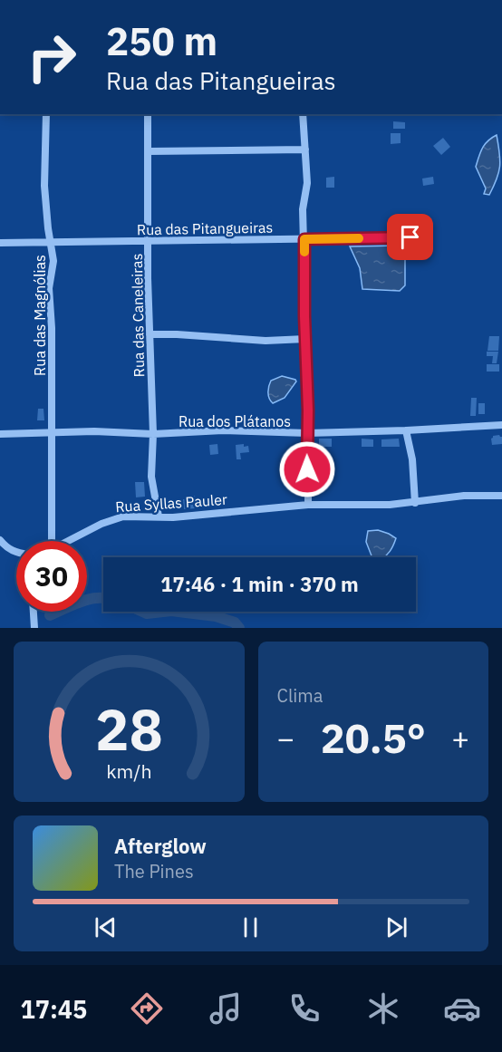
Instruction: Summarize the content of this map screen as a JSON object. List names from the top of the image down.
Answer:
{
  "streets": {
    "street": [
      "Rua das Pitangueiras",
      "Rua das Magnólias",
      "Rua das Caneleiras",
      "Rua dos Plátanos",
      "Rua Syllas Pauler"
    ]
  },
  "crossings": [
    ["Rua das Pitangueiras", "Rua das Magnólias"],
    ["Rua das Pitangueiras", "Rua das Caneleiras"],
    ["Rua das Magnólias", "Rua dos Plátanos"],
    ["Rua das Caneleiras", "Rua dos Plátanos"],
    ["Rua das Caneleiras", "Rua Syllas Pauler"]
  ],
  "page": {
    "turn": ["250 m", "Rua das Pitangueiras"],
    "limit": "30",
    "trip": "17:46 · 1 min · 370 m",
    "tile": "Clima",
    "heat": ["−", "20.5°", "+"],
    "song": ["Afterglow", "The Pines"],
    "tabs": "17:45",
    "gauge": ["28", "km/h"]
  }
}
